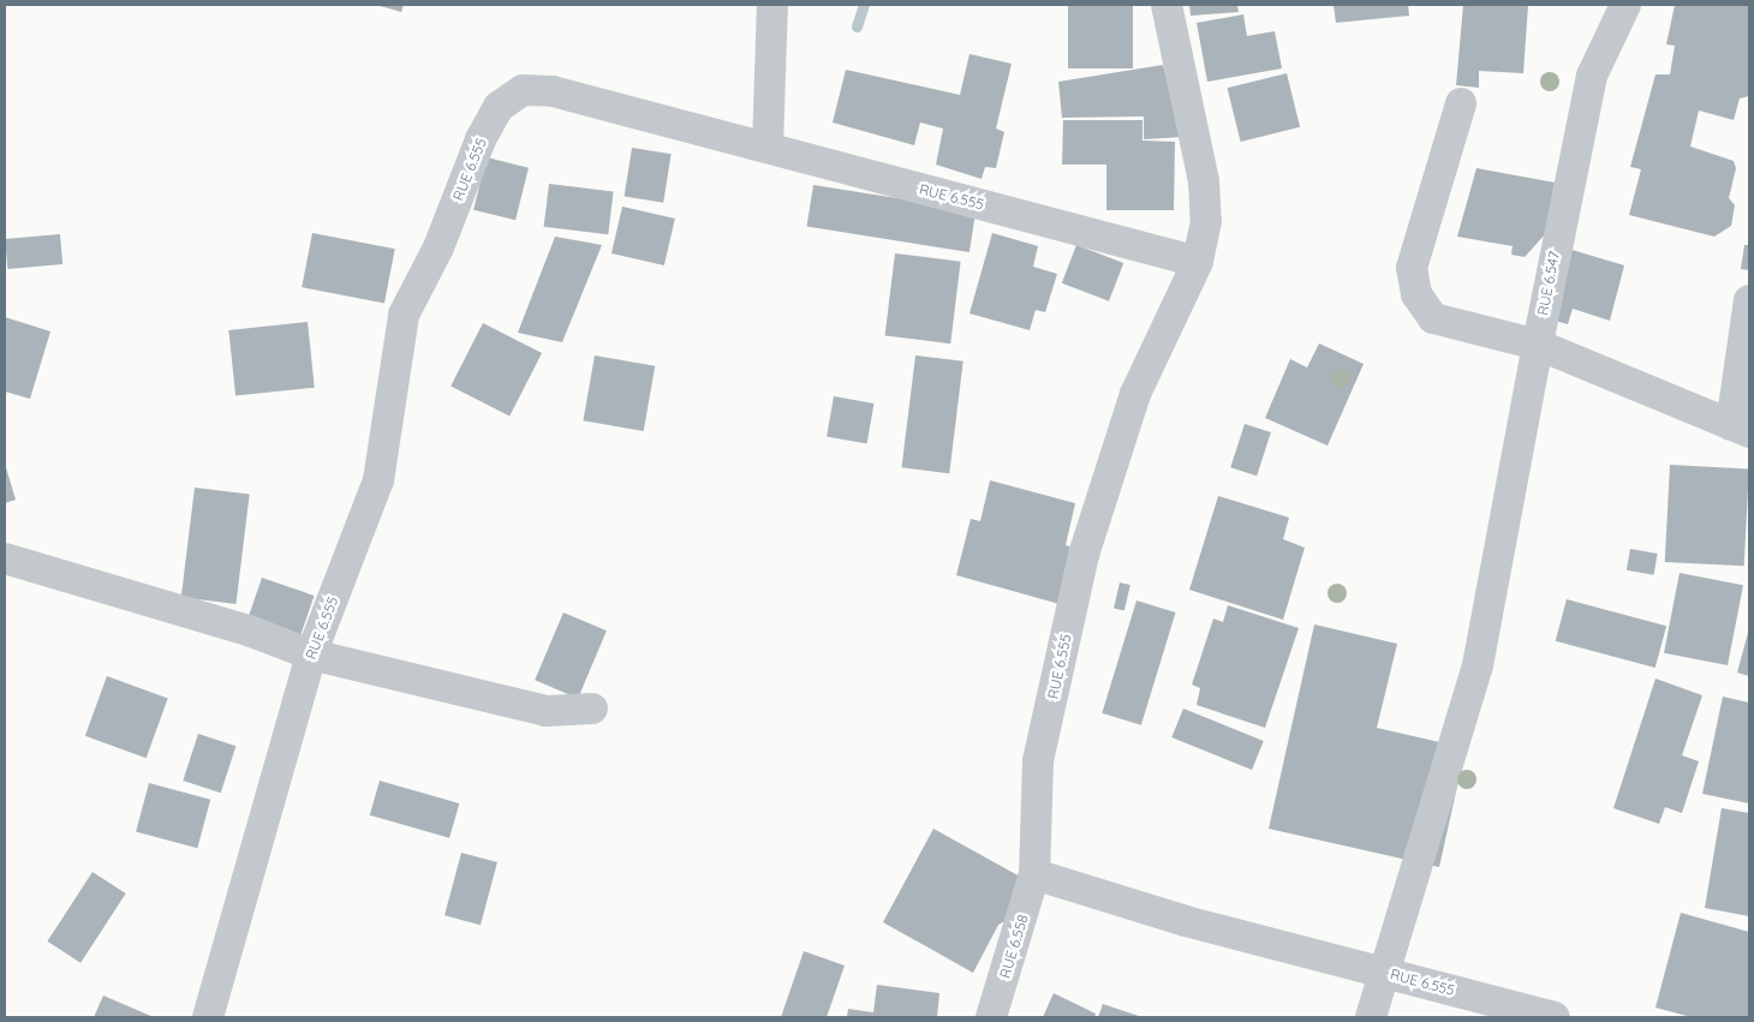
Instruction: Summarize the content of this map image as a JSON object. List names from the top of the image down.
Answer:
{
  "streets": {
    "street": ["RUE 6.555", "RUE 6.547", "RUE 6.558"]
  },
  "crossings": [
    ["RUE 6.555", "RUE 6.547"],
    ["RUE 6.555", "RUE 6.558"]
  ]
}
